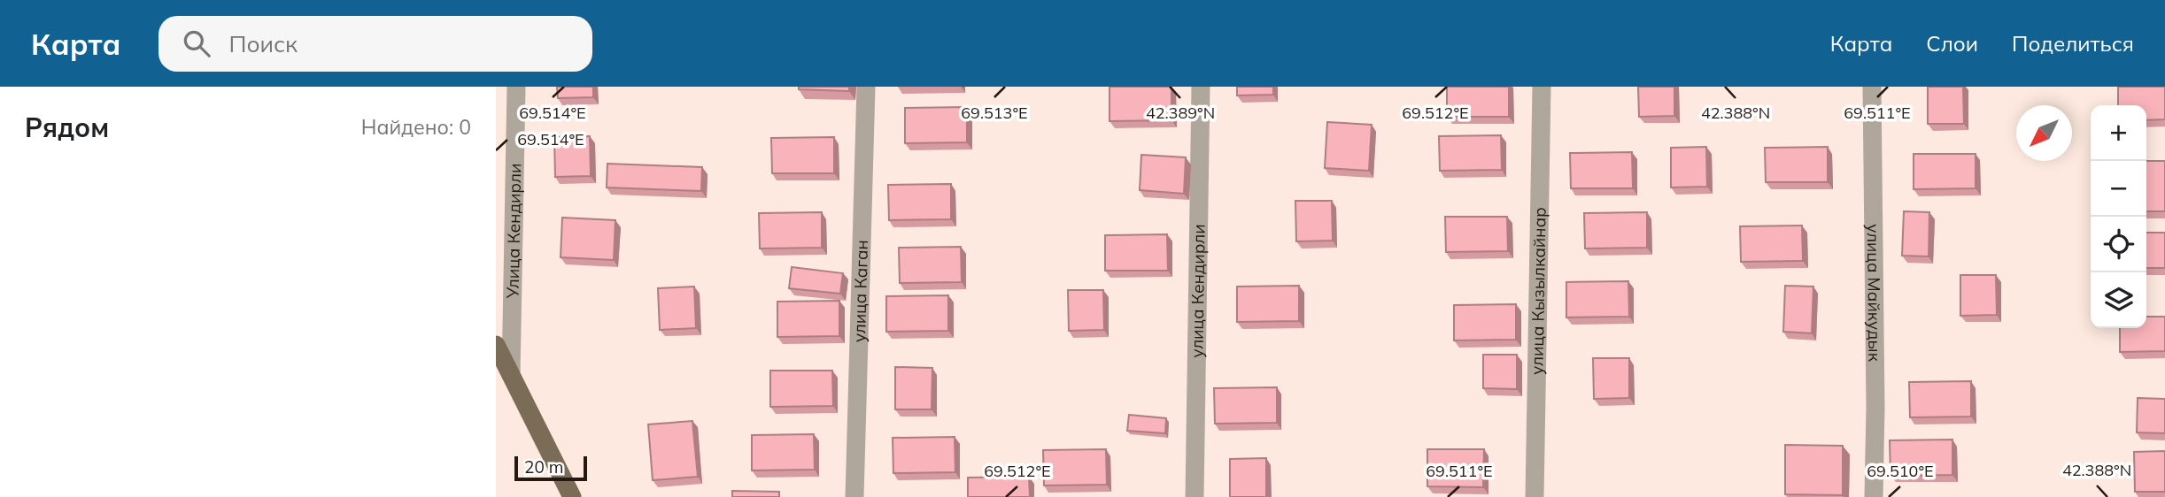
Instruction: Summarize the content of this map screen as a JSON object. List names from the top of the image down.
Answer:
{
  "streets": {
    "street": [
      "Улица Кендирли",
      "улица Каган",
      "улица Кендирли",
      "улица Кызылкайнар",
      "улица Майкудык"
    ]
  },
  "scale_bar": "20 m",
  "north": "bottom left",
  "page": {
    "header": "Карта",
    "search": "Поиск",
    "nav": ["Карта", "Слои", "Поделиться"],
    "heading": ["Рядом", "Найдено: 0"],
    "map_buttons": ["+", "−"],
    "scale": "20 m"
  },
  "coordinates": [
    "69.514°E",
    "69.513°E",
    "69.512°E",
    "69.511°E",
    "42.389°N",
    "42.388°N",
    "69.510°E"
  ]
}
